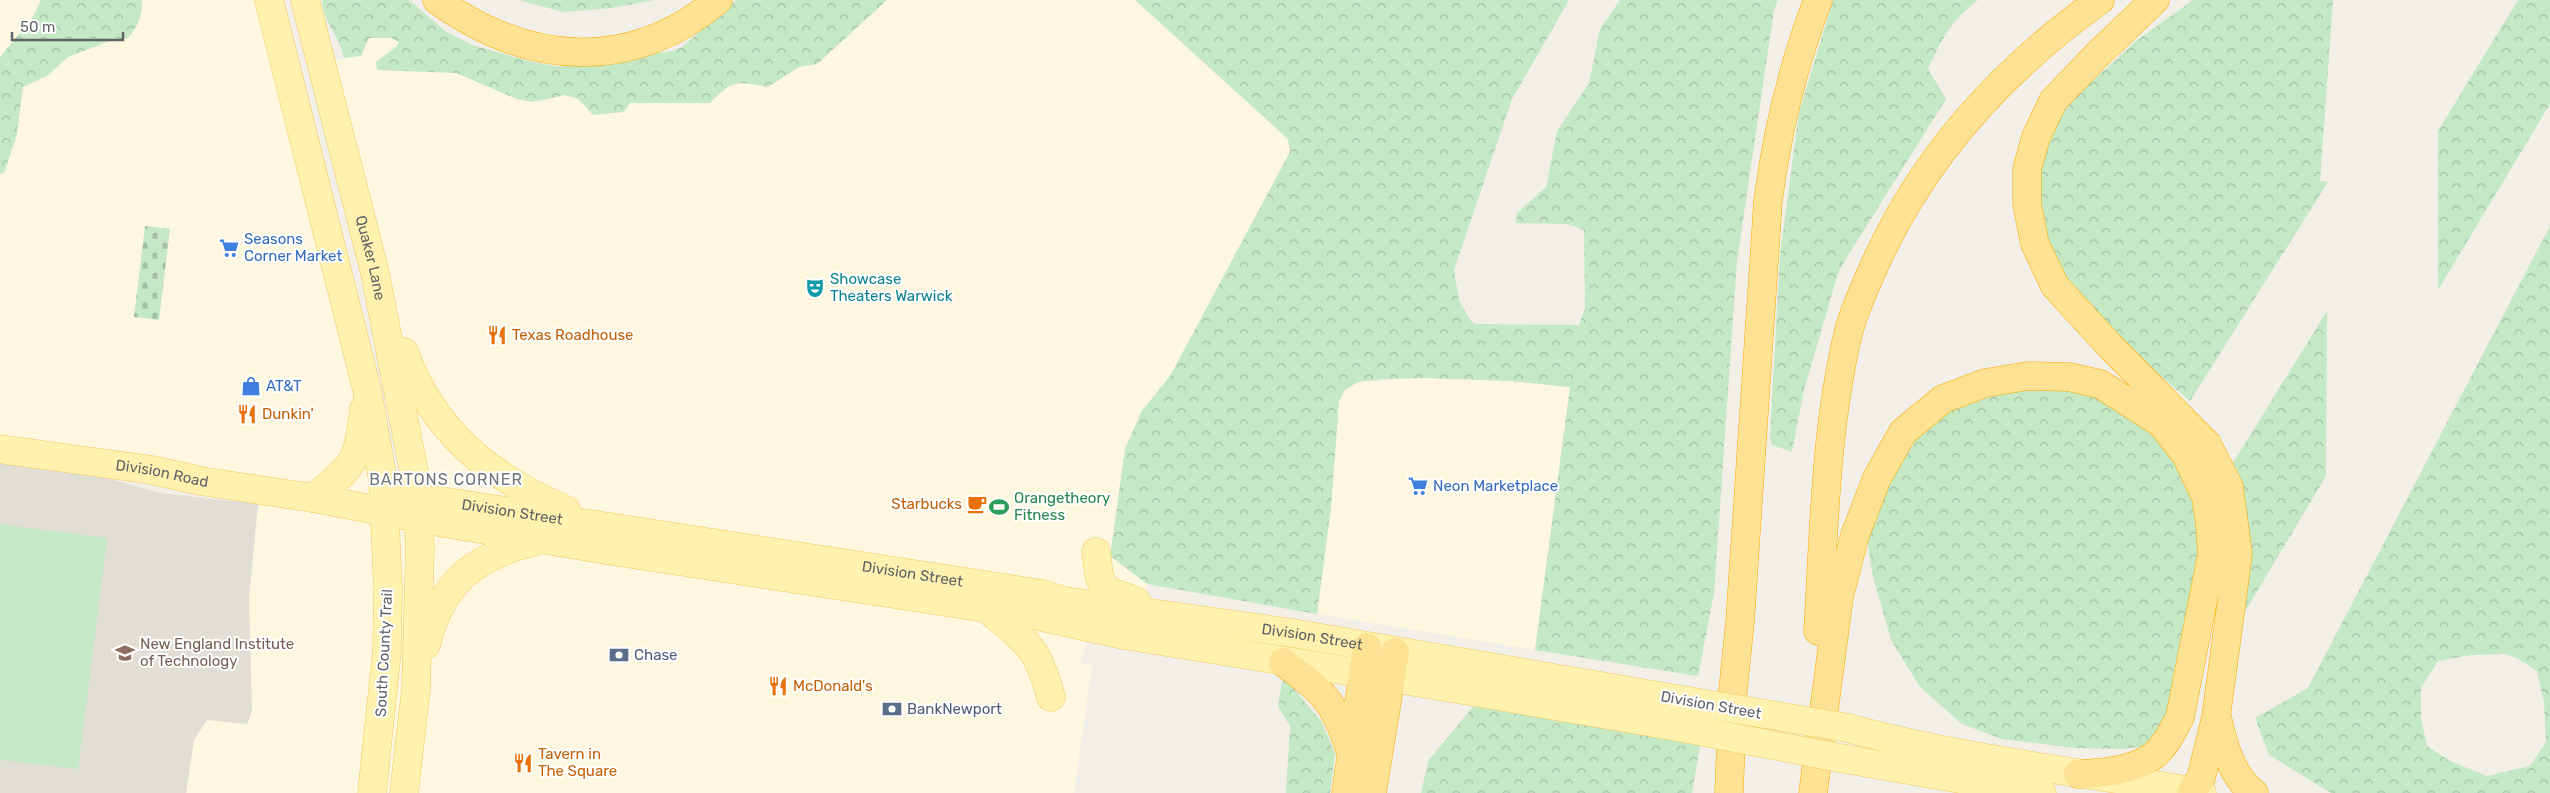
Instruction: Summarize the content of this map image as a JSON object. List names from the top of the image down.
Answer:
{
  "streets": {
    "main road": [
      "Quaker Lane",
      "Division Road",
      "Division Street",
      "South County Trail"
    ]
  },
  "crossings": [
    ["Quaker Lane", "Division Street"],
    ["Quaker Lane", "South County Trail"],
    ["Division Road", "Division Street"],
    ["Division Road", "South County Trail"],
    ["Division Street", "South County Trail"]
  ],
  "districts": ["BARTONS CORNER"],
  "places": {
    "supermarket": ["Seasons Corner Market", "Neon Marketplace"],
    "theatre": ["Showcase Theaters Warwick"],
    "restaurant": [
      "Texas Roadhouse",
      "Dunkin'",
      "McDonald's",
      "Tavern in The Square"
    ],
    "shop": ["AT&T"],
    "cafe": ["Starbucks"],
    "sports": ["Orangetheory Fitness"],
    "school or university": ["New England Institute of Technology"],
    "bank": ["Chase", "BankNewport"]
  },
  "scale_bar": "50 m"
}
